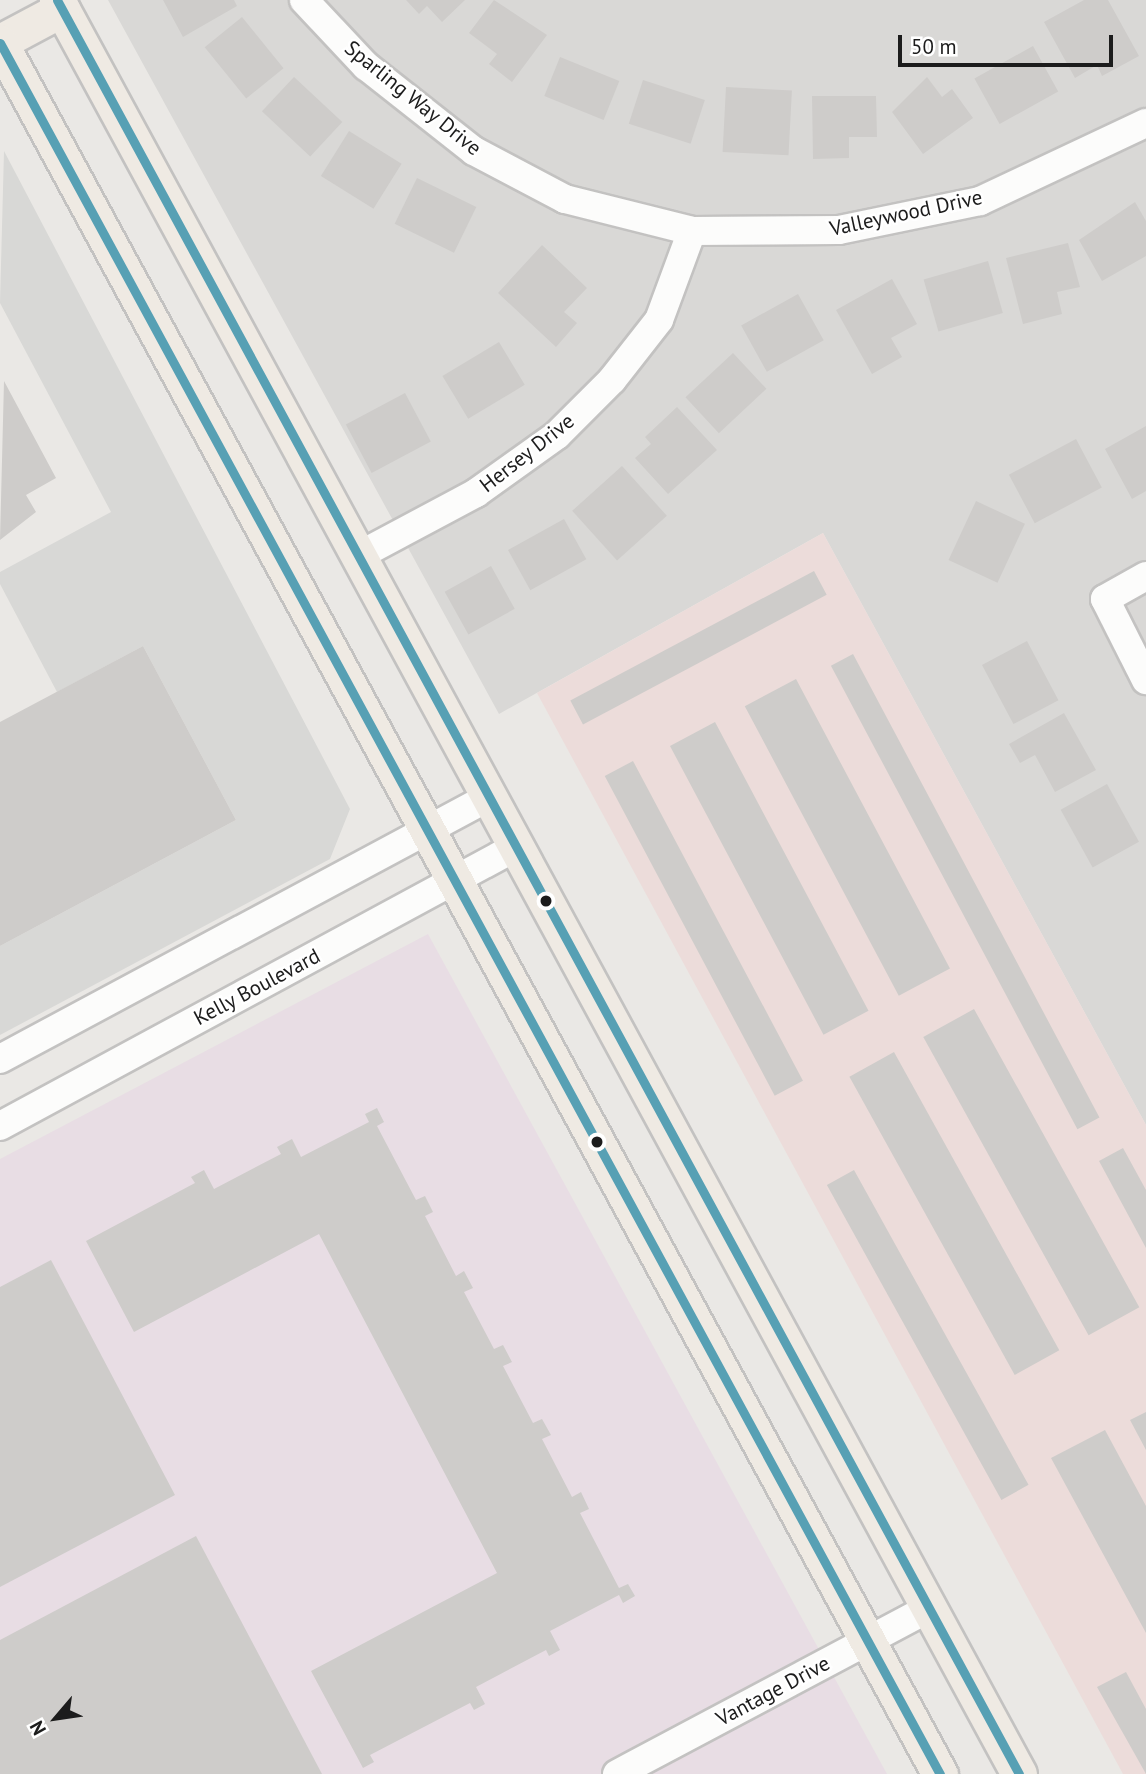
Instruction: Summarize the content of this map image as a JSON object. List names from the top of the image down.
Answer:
{
  "streets": {
    "street": [
      "Sparling Way Drive",
      "Valleywood Drive",
      "Hersey Drive",
      "Kelly Boulevard",
      "Vantage Drive"
    ]
  },
  "crossings": [
    ["Sparling Way Drive", "Valleywood Drive"],
    ["Sparling Way Drive", "Hersey Drive"],
    ["Valleywood Drive", "Hersey Drive"]
  ],
  "scale_bar": "50 m",
  "north": "bottom left"
}
